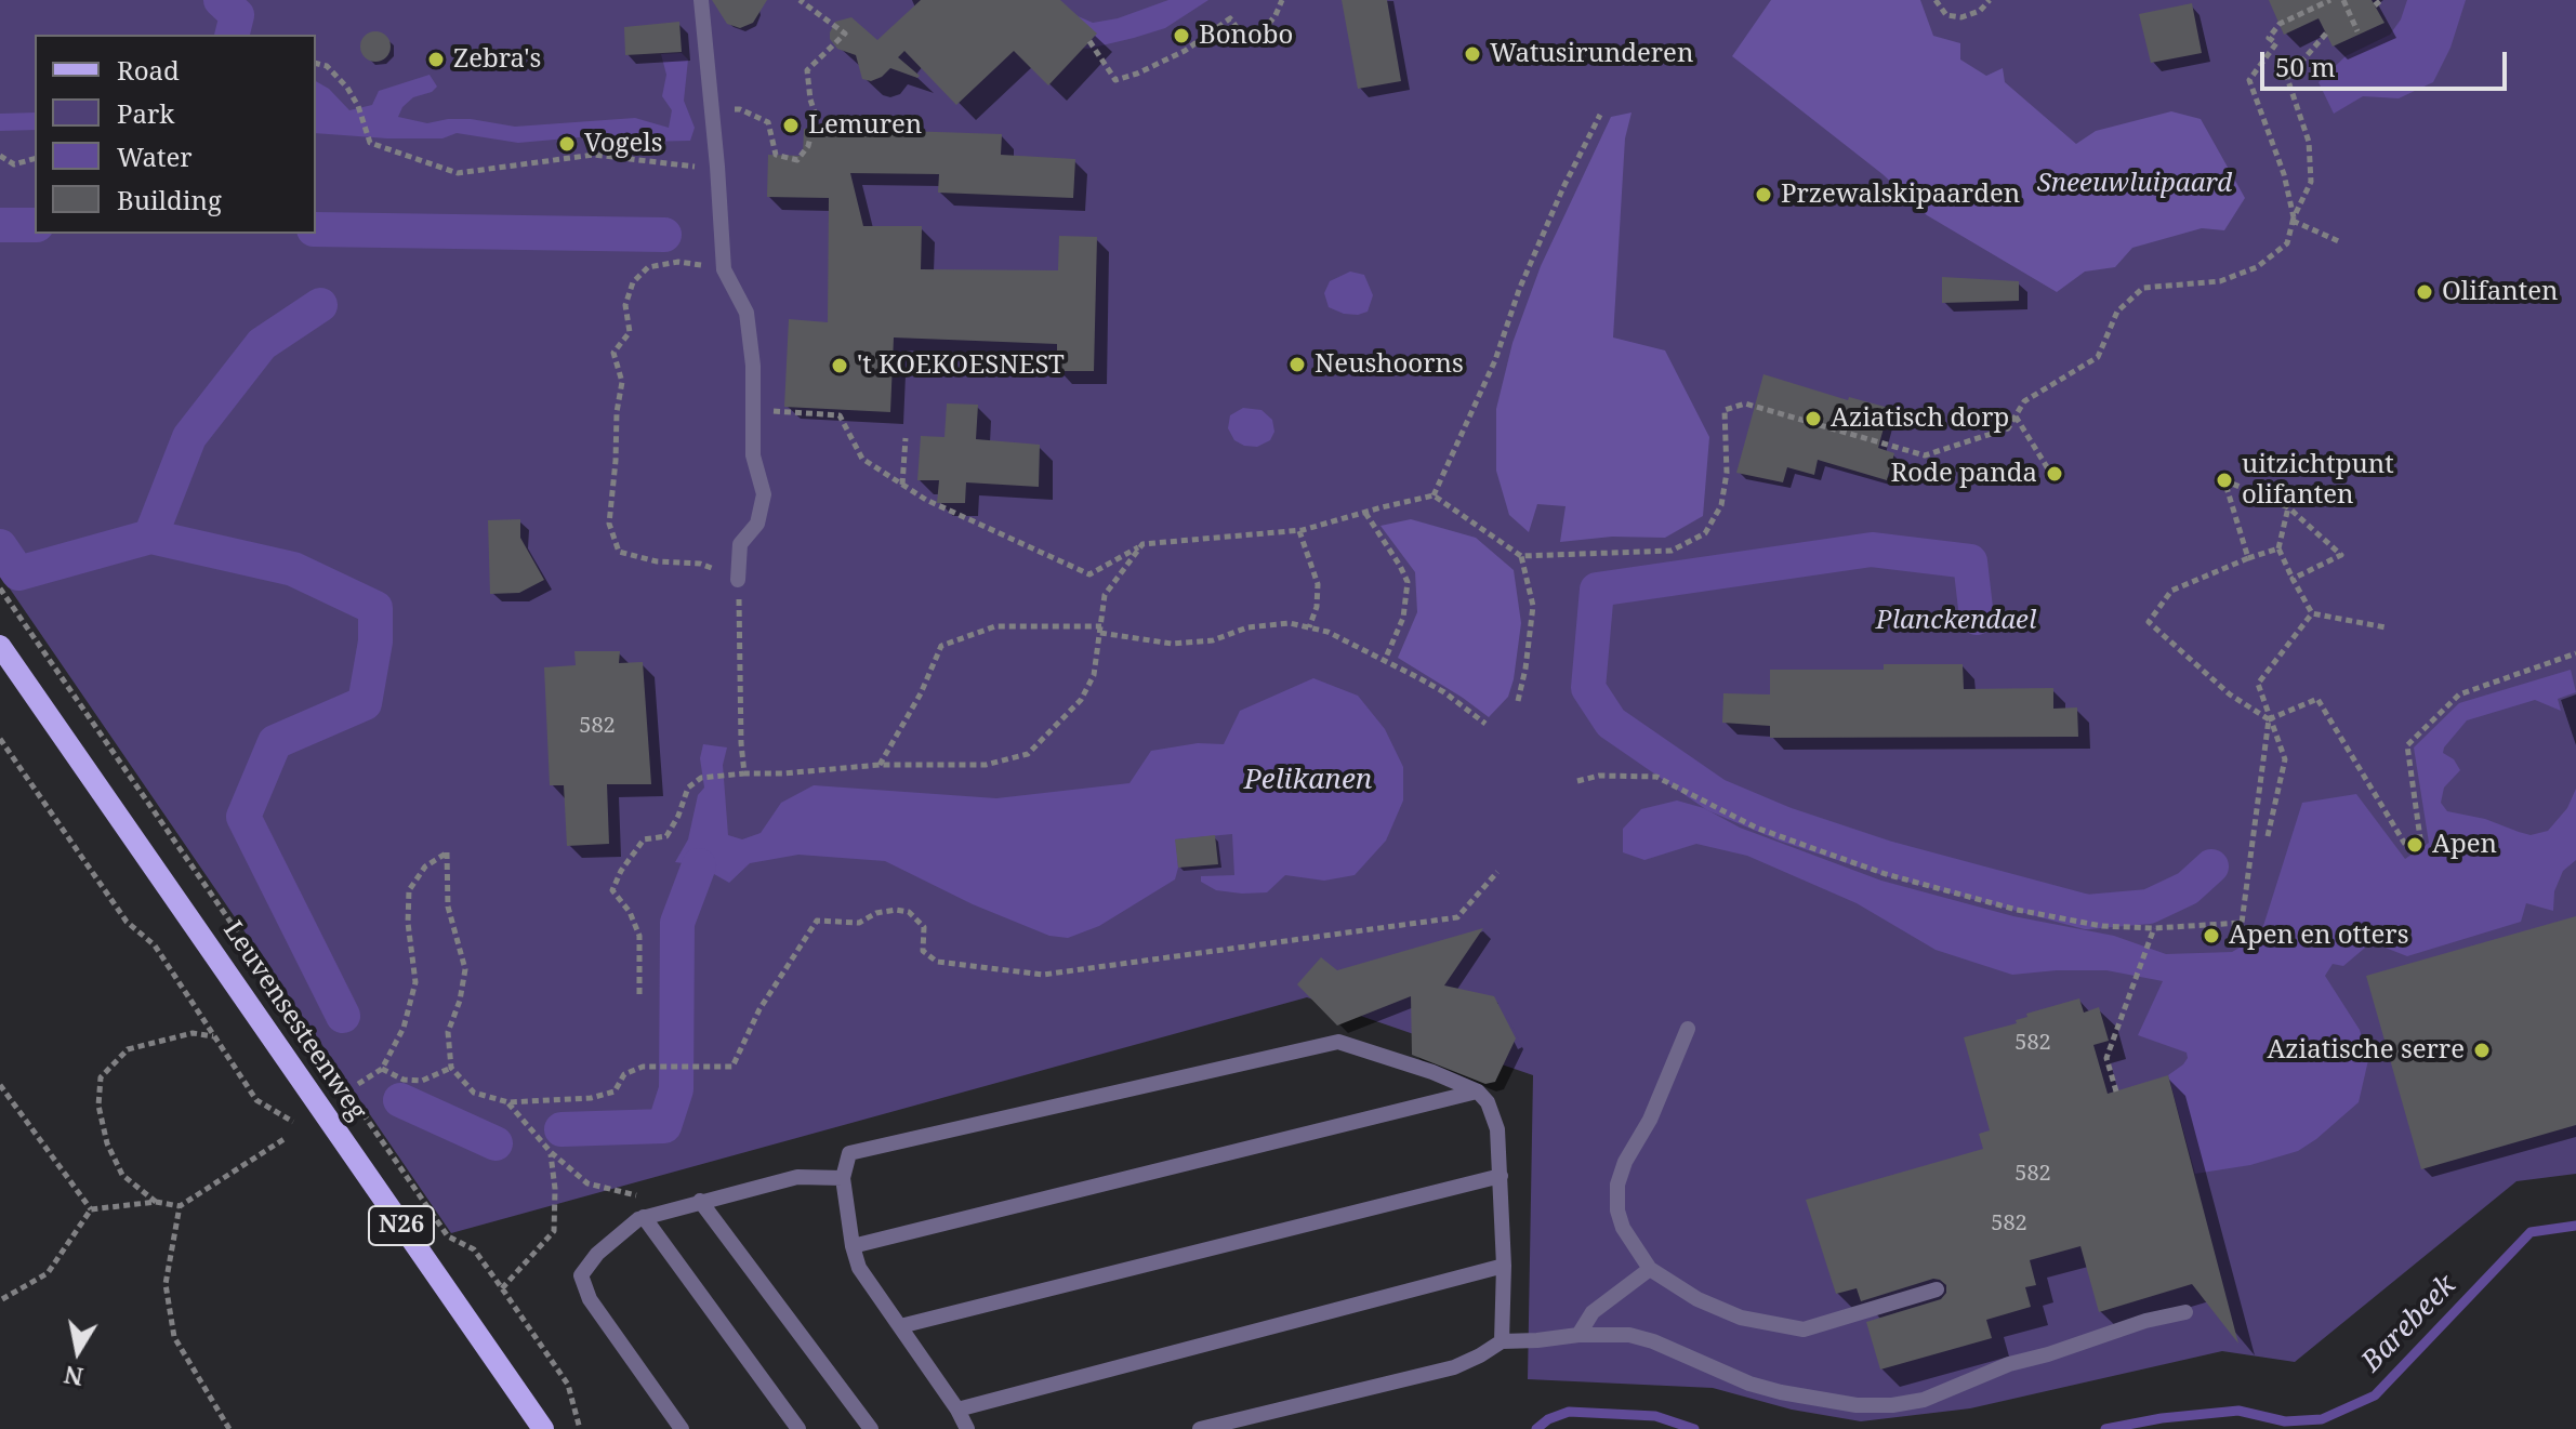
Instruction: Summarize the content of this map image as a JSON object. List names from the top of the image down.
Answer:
{
  "streets": {
    "main road": ["Leuvensesteenweg", "N26"]
  },
  "water": ["Pelikanen", "Barebeek"],
  "parks": ["Sneeuwluipaard", "Planckendael"],
  "places": [
    "Bonobo",
    "Watusirunderen",
    "Zebra's",
    "Lemuren",
    "Vogels",
    "Przewalskipaarden",
    "Olifanten",
    "Neushoorns",
    "'t KOEKOESNEST",
    "Aziatisch dorp",
    "Rode panda",
    "uitzichtpunt olifanten",
    "Apen",
    "Apen en otters",
    "Aziatische serre"
  ],
  "house_numbers": [
    "582",
    "582",
    "582",
    "582"
  ],
  "legend": [
    "Road",
    "Park",
    "Water",
    "Building"
  ],
  "scale_bar": "50 m",
  "north": "bottom"
}
